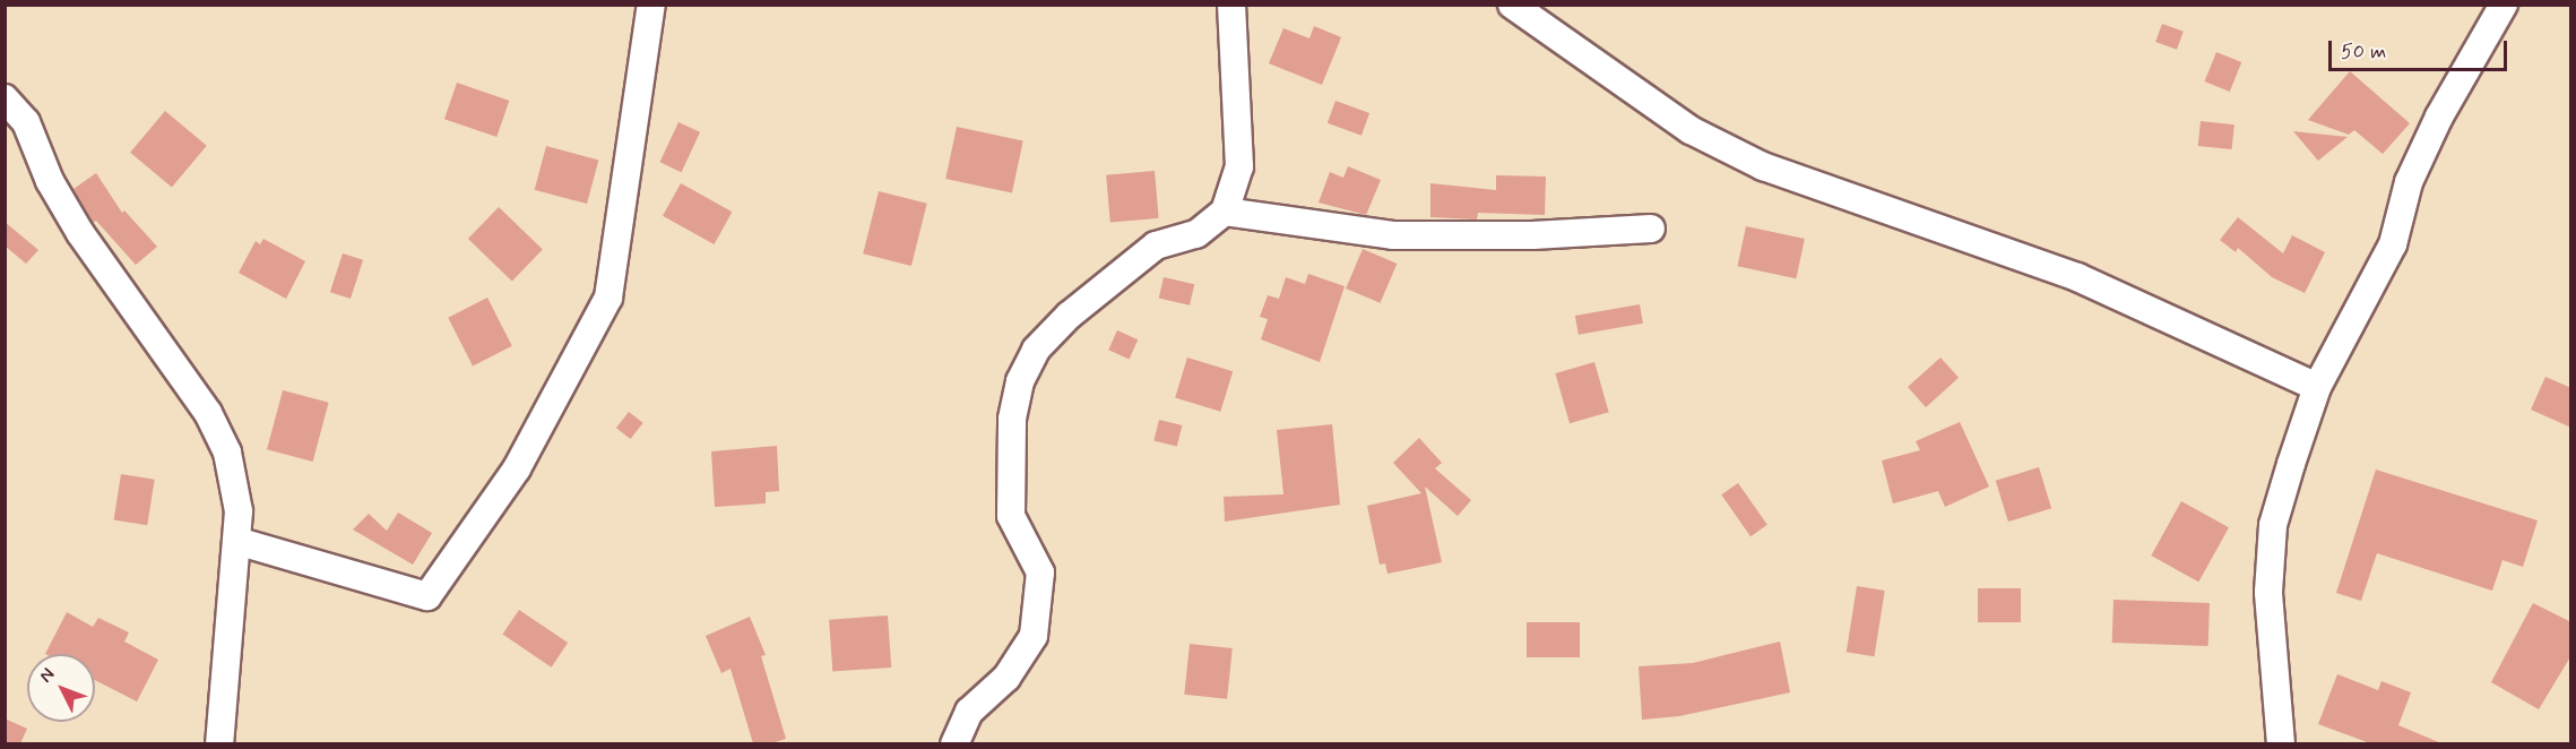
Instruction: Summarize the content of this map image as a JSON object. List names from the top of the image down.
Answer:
{
  "scale_bar": "50 m",
  "north": "top left"
}
